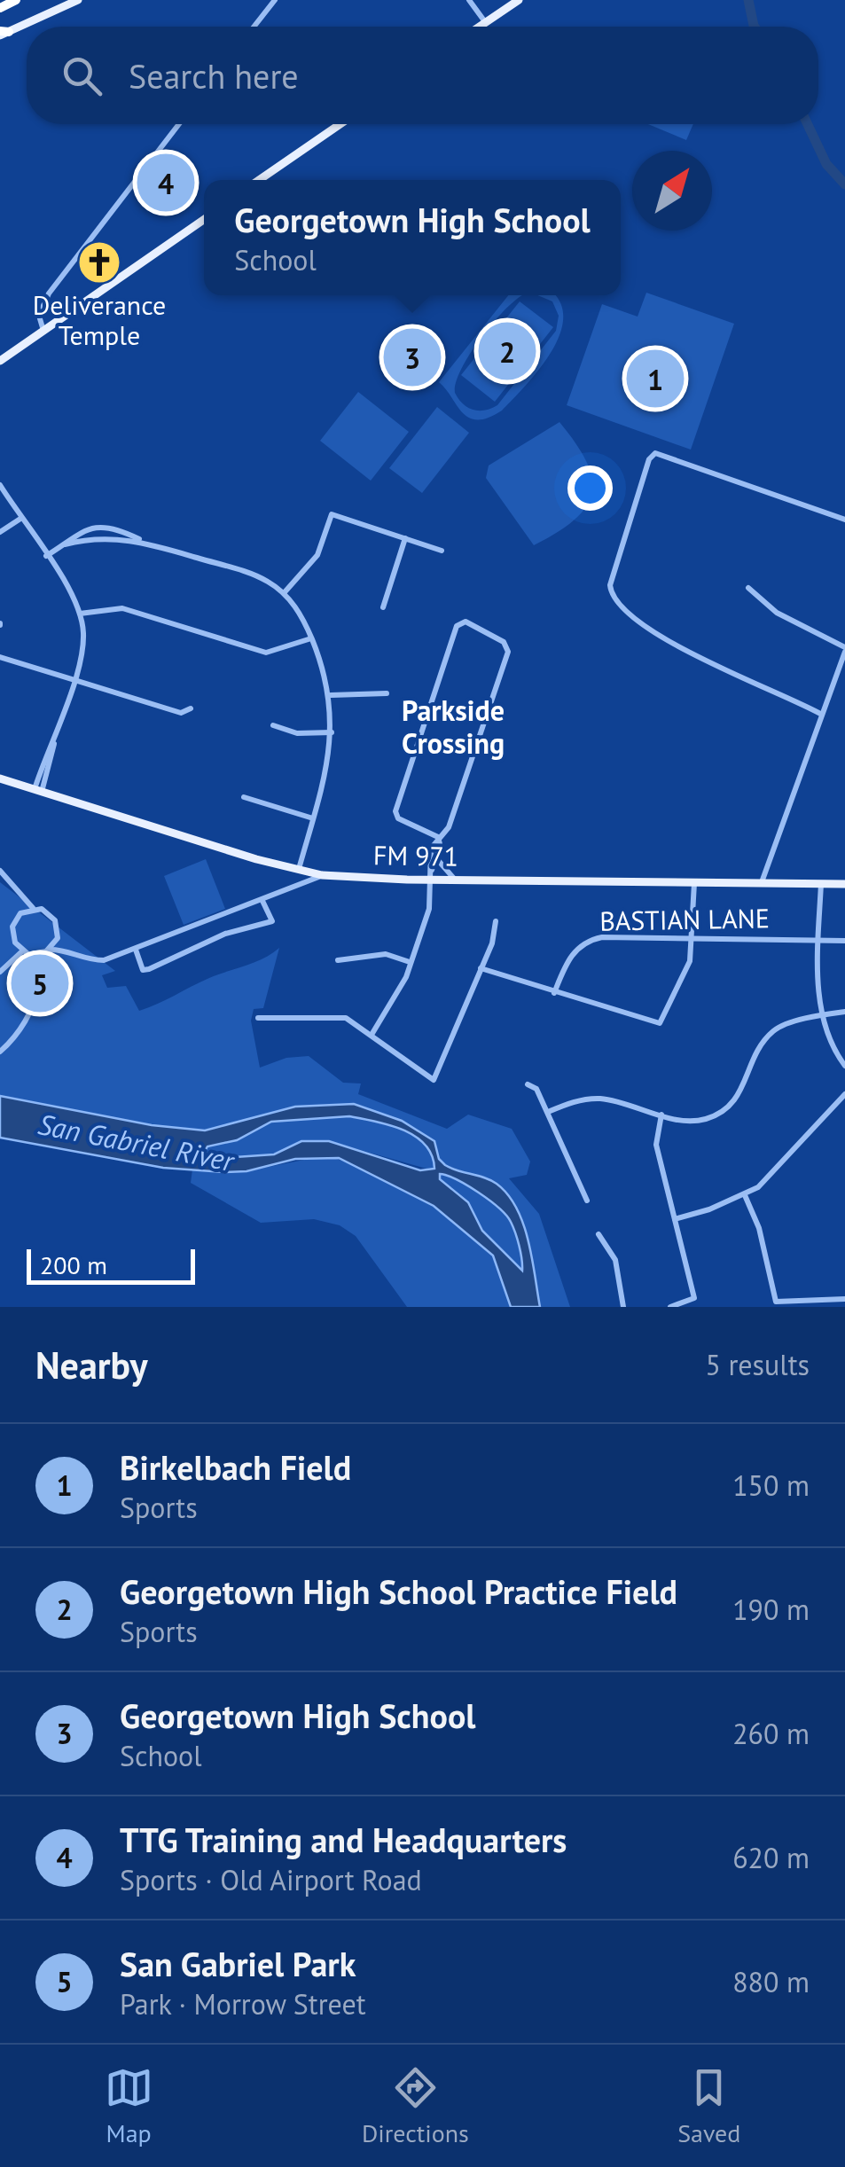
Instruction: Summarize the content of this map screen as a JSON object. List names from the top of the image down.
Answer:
{
  "streets": {
    "main road": ["FM 971"],
    "street": ["BASTIAN LANE"]
  },
  "districts": ["Parkside Crossing"],
  "water": ["San Gabriel River"],
  "places": {
    "church": ["Deliverance Temple"]
  },
  "scale_bar": "200 m",
  "north": "top right",
  "page": {
    "search": "Search here",
    "pins": [
      "4",
      "2",
      "3",
      "1",
      "5"
    ],
    "popup": ["Georgetown High School", "School"],
    "scale": "200 m",
    "heading": ["Nearby", "5 results"],
    "list": [
      {
        "mark": "1",
        "name": "Birkelbach Field",
        "note": "Sports",
        "value": "150 m"
      },
      {
        "mark": "2",
        "name": "Georgetown High School Practice Field",
        "note": "Sports",
        "value": "190 m"
      },
      {
        "mark": "3",
        "name": "Georgetown High School",
        "note": "School",
        "value": "260 m"
      },
      {
        "mark": "4",
        "name": "TTG Training and Headquarters",
        "note": "Sports · Old Airport Road",
        "value": "620 m"
      },
      {
        "mark": "5",
        "name": "San Gabriel Park",
        "note": "Park · Morrow Street",
        "value": "880 m"
      }
    ],
    "nav": ["Map", "Directions", "Saved"]
  }
}
